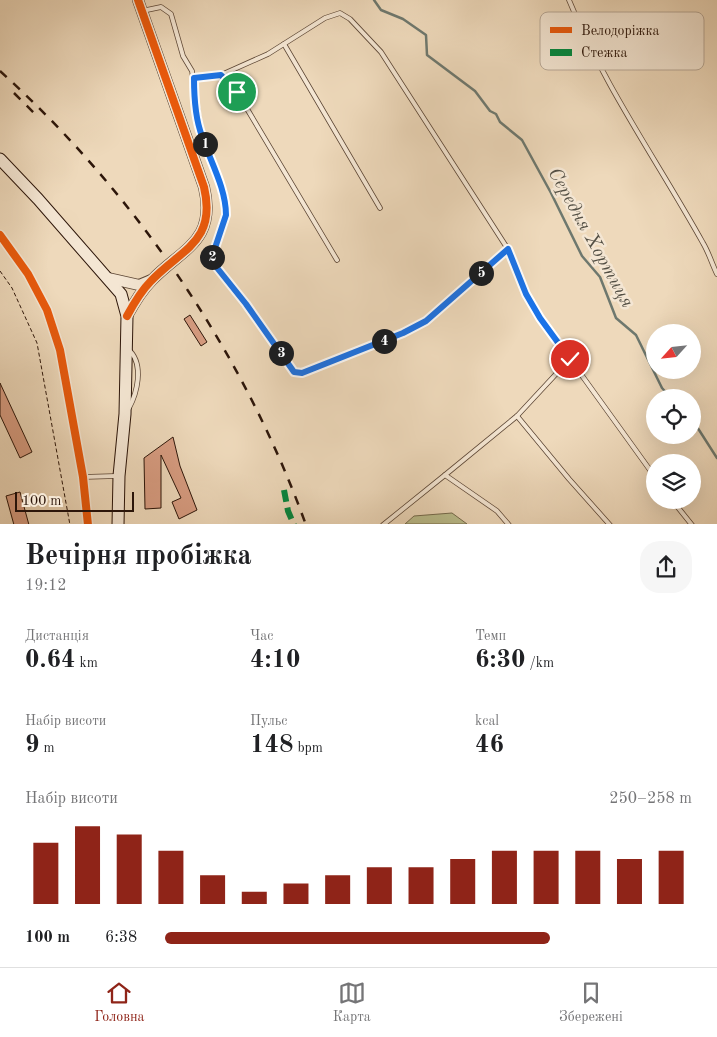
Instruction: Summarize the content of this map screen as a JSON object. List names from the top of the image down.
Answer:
{
  "water": ["Середня Хортиця"],
  "legend": ["Велодоріжка", "Стежка"],
  "scale_bar": "100 m",
  "north": "bottom left",
  "page": {
    "pins": [
      "1",
      "2",
      "5",
      "4",
      "3"
    ],
    "scale": "100 m",
    "heading": ["Вечірня пробіжка", "19:12"],
    "stats": [
      ["Дистанція", "0.64 km"],
      ["Час", "4:10"],
      ["Темп", "6:30 /km"],
      ["Набір висоти", "9 m"],
      ["Пульс", "148 bpm"],
      ["kcal", "46"]
    ],
    "chart": ["Набір висоти", "250–258 m"],
    "list": [
      {
        "name": "100 m",
        "note": "6:38"
      }
    ],
    "tabs": ["Головна", "Карта", "Збережені"]
  }
}
